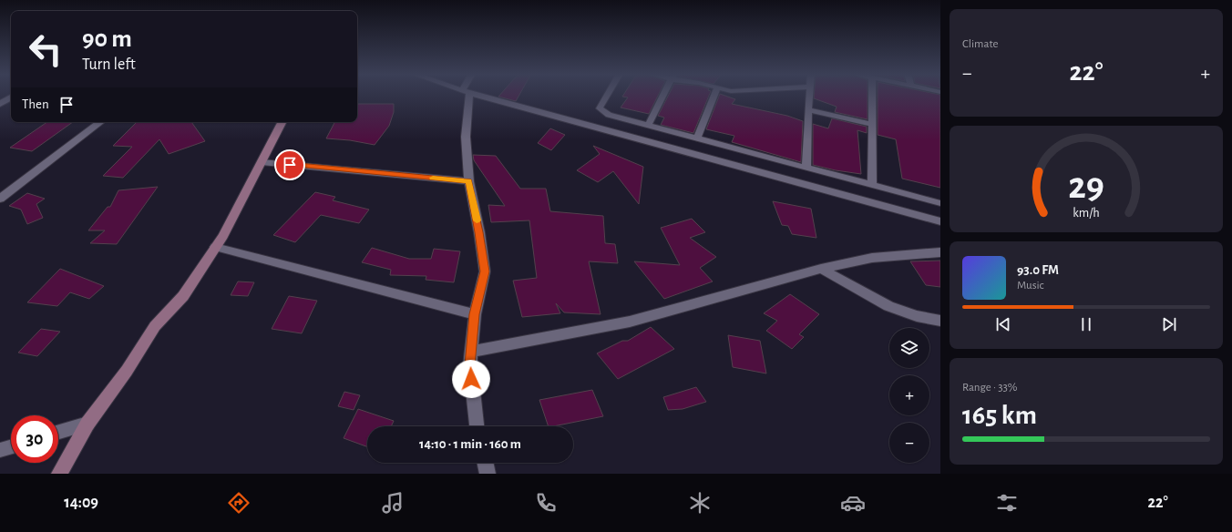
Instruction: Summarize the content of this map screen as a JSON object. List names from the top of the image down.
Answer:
{
  "page": {
    "tile": [
      "Climate",
      ["Range · 33%", "165 km"]
    ],
    "turn": ["90 m", "Turn left"],
    "heat": ["−", "22°", "+"],
    "then": "Then",
    "song": ["93.0 FM", "Music"],
    "map_buttons": ["+", "−"],
    "limit": "30",
    "trip": "14:10 · 1 min · 160 m",
    "tabs": ["14:09", "22°"],
    "gauge": ["29", "km/h"]
  }
}
